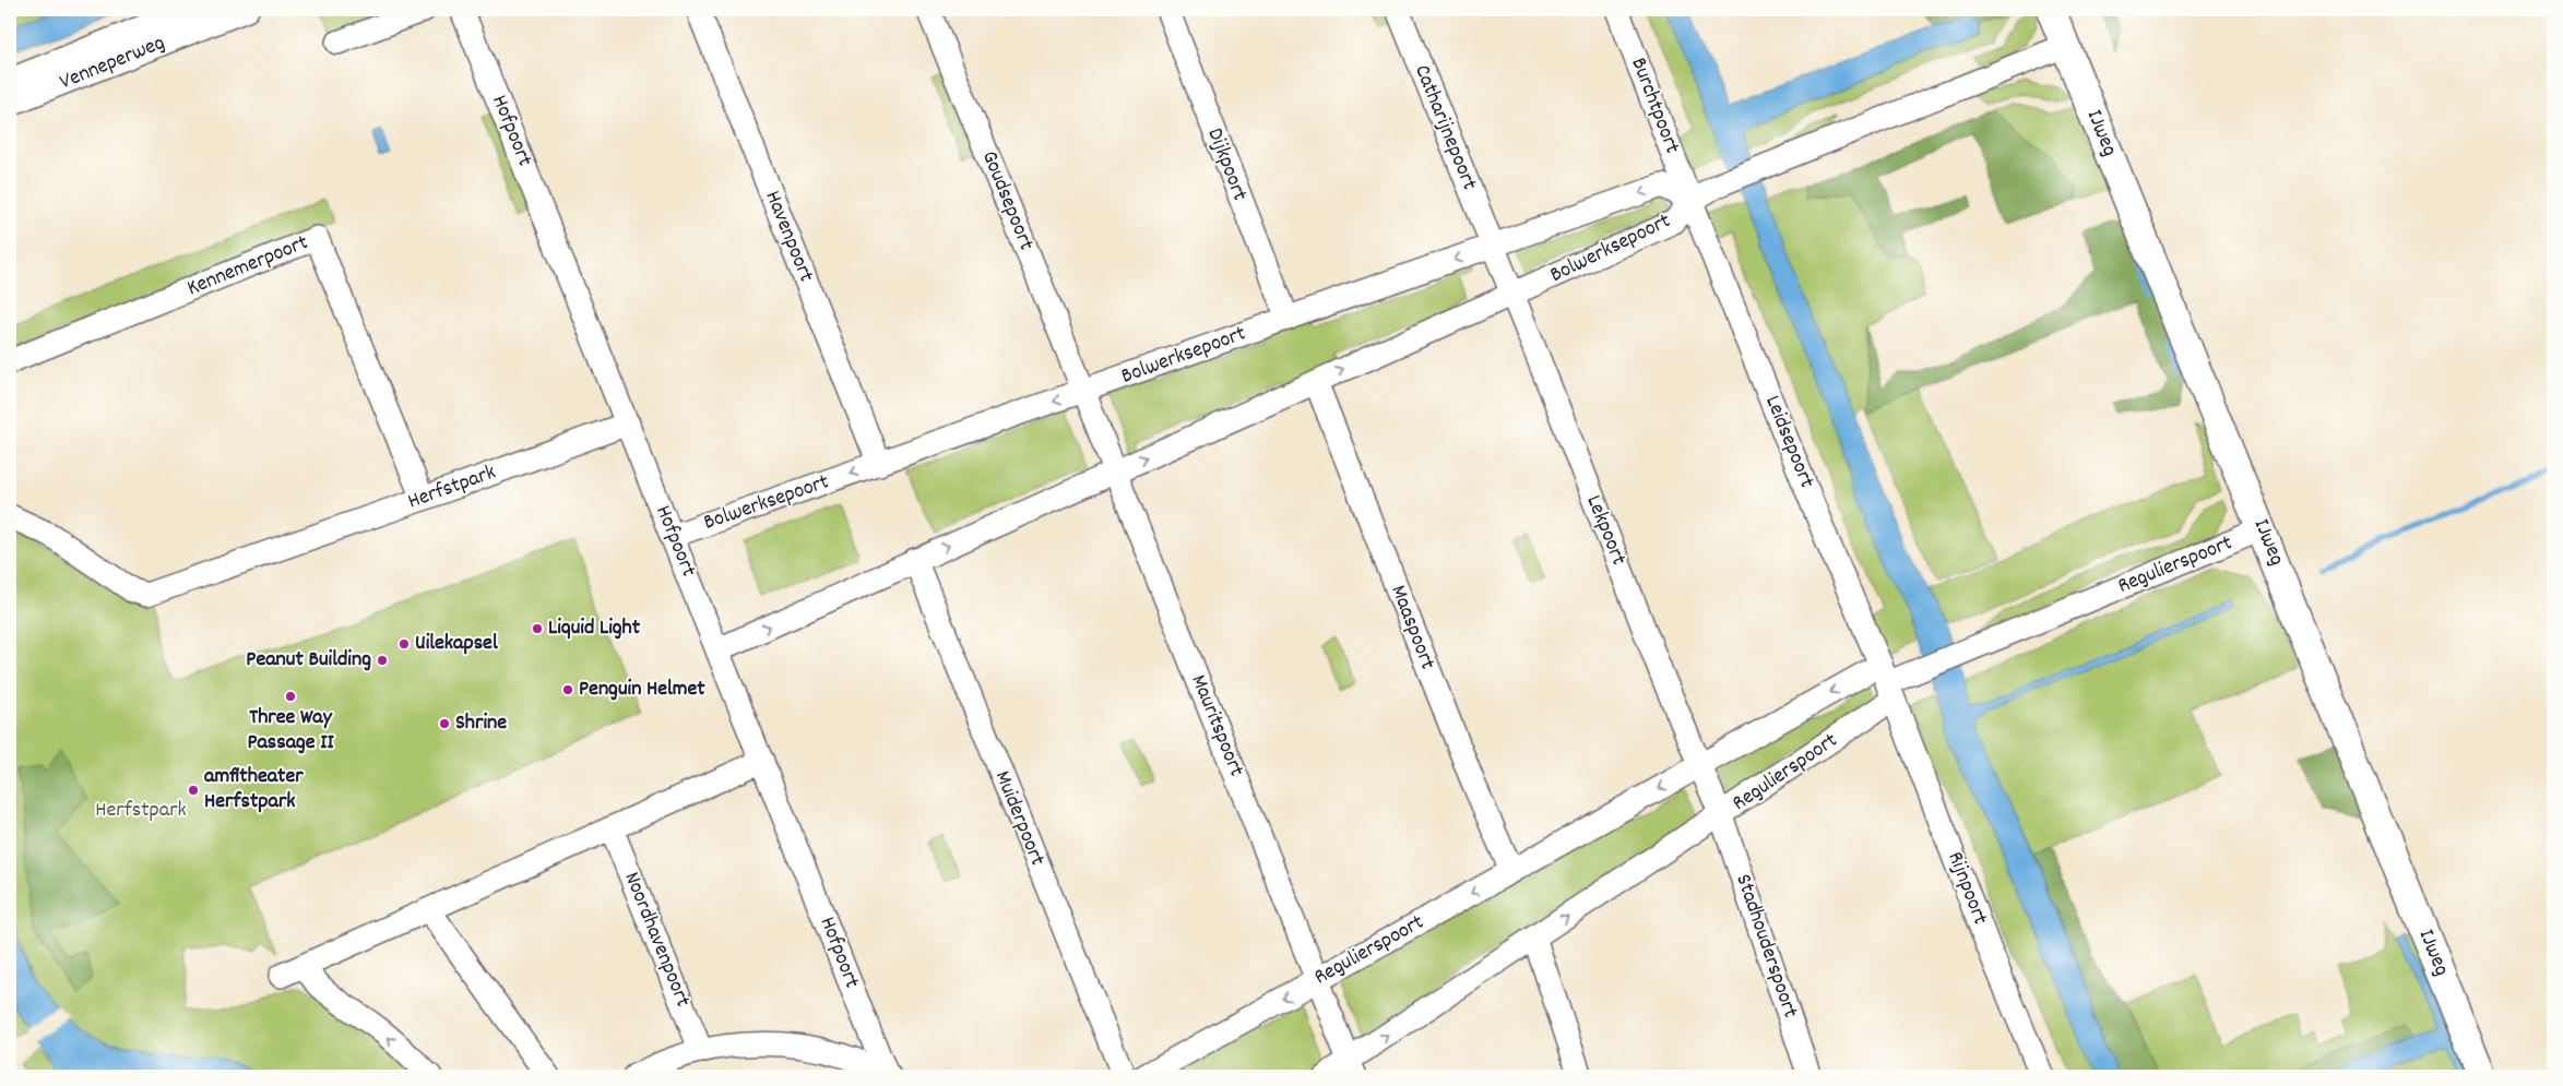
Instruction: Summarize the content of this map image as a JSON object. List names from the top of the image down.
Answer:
{
  "streets": {
    "street": [
      "Venneperweg",
      "Burchtpoort",
      "Catharijnepoort",
      "Hofpoort",
      "IJweg",
      "Dijkpoort",
      "Goudsepoort",
      "Havenpoort",
      "Bolwerksepoort",
      "Kennemerpoort",
      "Leidsepoort",
      "Herfstpark",
      "Lekpoort",
      "Regulierspoort",
      "Maaspoort",
      "Mauritspoort",
      "Muiderpoort",
      "Rijnpoort",
      "Noordhavenpoort",
      "Stadhouderspoort"
    ]
  },
  "crossings": [
    ["Burchtpoort", "Bolwerksepoort"],
    ["Burchtpoort", "Leidsepoort"],
    ["Catharijnepoort", "Bolwerksepoort"],
    ["Catharijnepoort", "Lekpoort"],
    ["Hofpoort", "Bolwerksepoort"],
    ["Hofpoort", "Herfstpark"],
    ["IJweg", "Bolwerksepoort"],
    ["IJweg", "Regulierspoort"],
    ["Dijkpoort", "Bolwerksepoort"],
    ["Goudsepoort", "Bolwerksepoort"],
    ["Goudsepoort", "Mauritspoort"],
    ["Havenpoort", "Bolwerksepoort"],
    ["Bolwerksepoort", "Leidsepoort"],
    ["Bolwerksepoort", "Lekpoort"],
    ["Bolwerksepoort", "Maaspoort"],
    ["Bolwerksepoort", "Mauritspoort"],
    ["Bolwerksepoort", "Muiderpoort"],
    ["Kennemerpoort", "Herfstpark"],
    ["Leidsepoort", "Regulierspoort"],
    ["Leidsepoort", "Rijnpoort"],
    ["Lekpoort", "Regulierspoort"],
    ["Lekpoort", "Stadhouderspoort"],
    ["Regulierspoort", "Maaspoort"],
    ["Regulierspoort", "Mauritspoort"],
    ["Regulierspoort", "Rijnpoort"],
    ["Regulierspoort", "Stadhouderspoort"]
  ],
  "parks": ["Herfstpark"],
  "places": [
    "Liquid Light",
    "Uilekapsel",
    "Peanut Building",
    "Penguin Helmet",
    "Three Way Passage II",
    "Shrine",
    "amfitheater Herfstpark"
  ]
}
